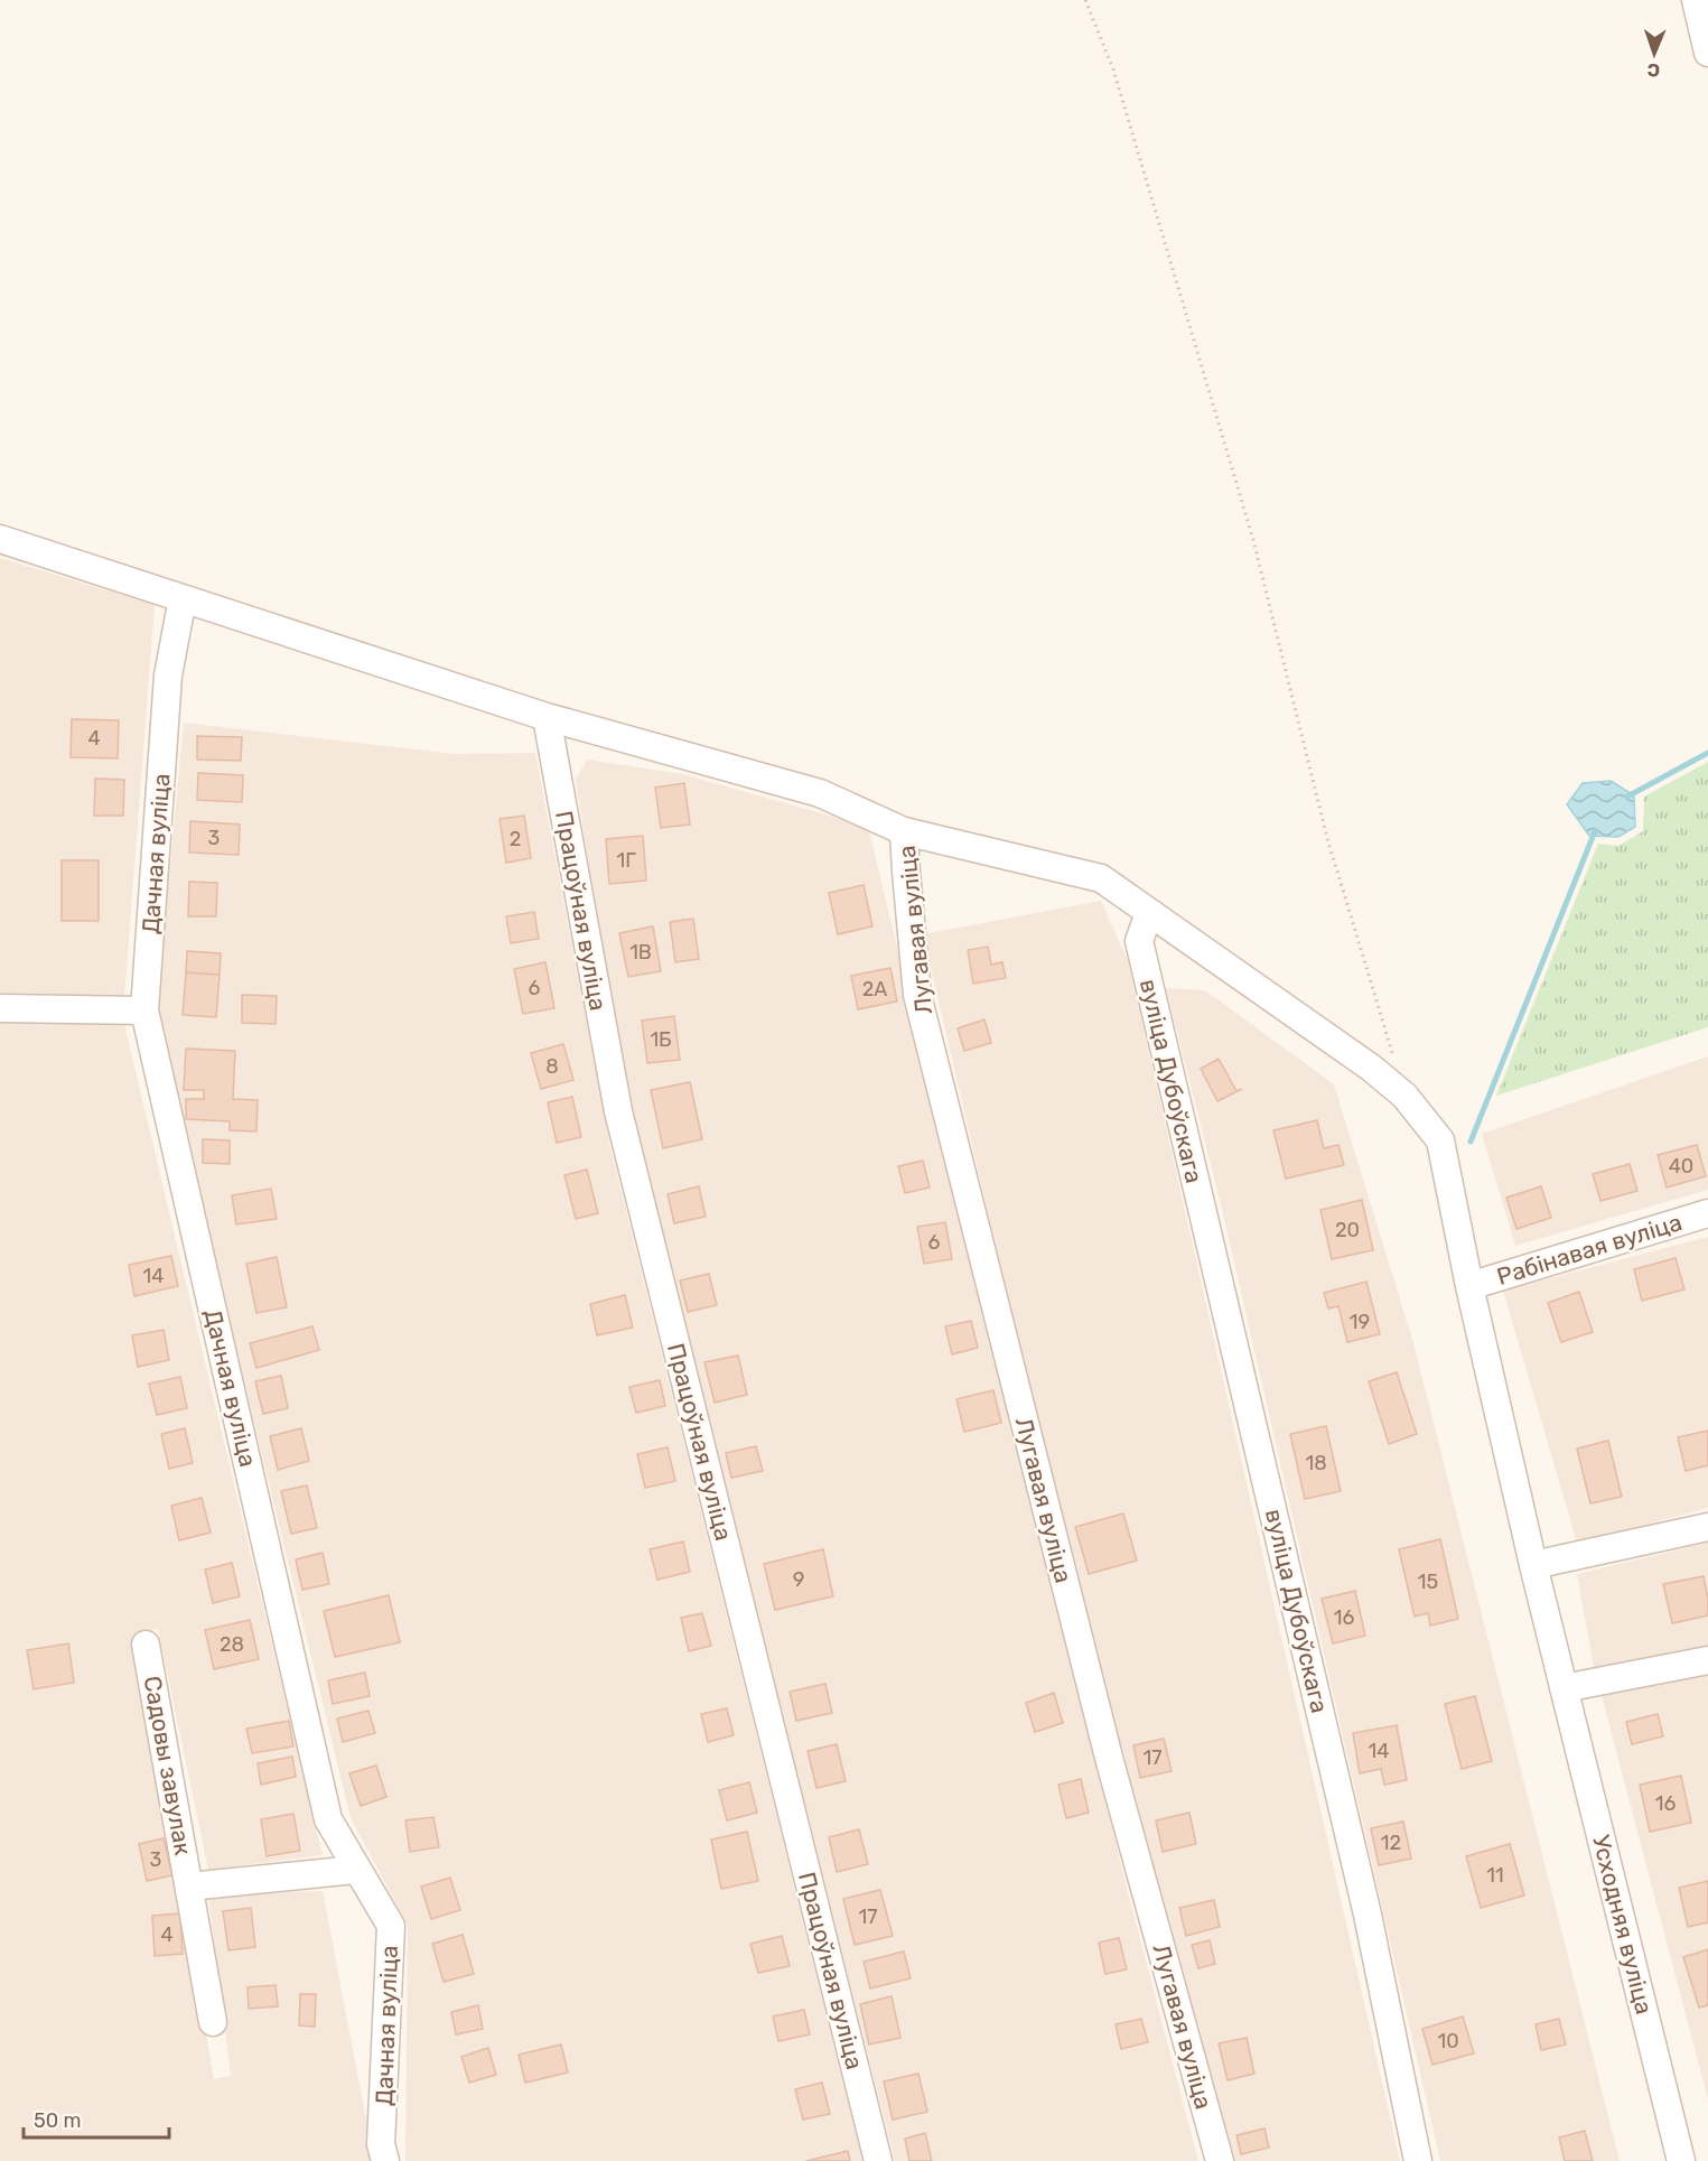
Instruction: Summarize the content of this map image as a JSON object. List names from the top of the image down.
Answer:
{
  "streets": {
    "street": [
      "Дачная вуліца",
      "Працоўная вуліца",
      "Лугавая вуліца",
      "вуліца Дубоўскага",
      "Рабінавая вуліца",
      "Садовы завулак",
      "Усходняя вуліца"
    ]
  },
  "crossings": [
    ["Дачная вуліца", "Садовы завулак"]
  ],
  "house_numbers": [
    "4",
    "3",
    "2",
    "1Г",
    "1В",
    "6",
    "2А",
    "1Б",
    "8",
    "40",
    "20",
    "6",
    "14",
    "19",
    "18",
    "9",
    "15",
    "16",
    "28",
    "14",
    "17",
    "16",
    "12",
    "3",
    "11",
    "17",
    "4",
    "10"
  ],
  "scale_bar": "50 m",
  "north": "bottom"
}
